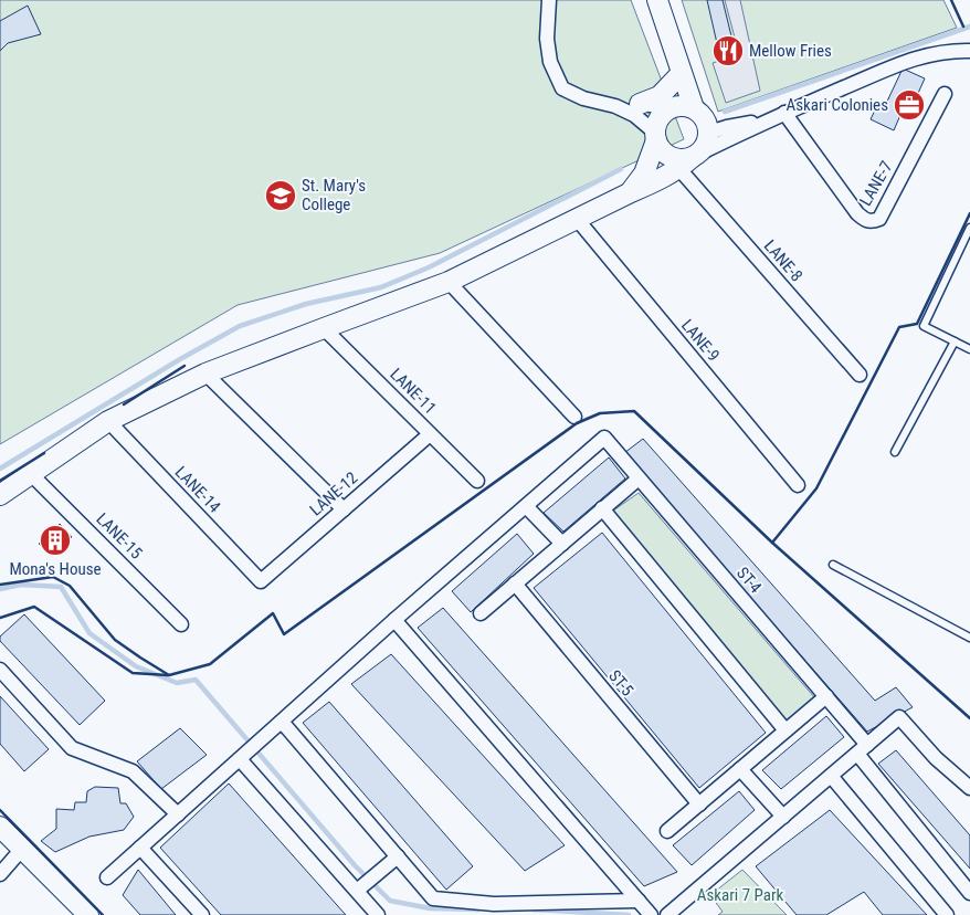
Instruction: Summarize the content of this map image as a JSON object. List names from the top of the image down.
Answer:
{
  "streets": {
    "street": [
      "LANE-7",
      "LANE-8",
      "LANE-9",
      "LANE-11",
      "LANE-14",
      "LANE-12",
      "LANE-15",
      "ST-4",
      "ST-5"
    ]
  },
  "crossings": [
    ["LANE-11", "LANE-12"],
    ["LANE-14", "LANE-12"]
  ],
  "parks": ["Askari 7 Park"],
  "places": {
    "restaurant": ["Mellow Fries"],
    "office": ["Askari Colonies"],
    "school or university": ["St. Mary's College"],
    "building": ["Mona's House"]
  }
}
